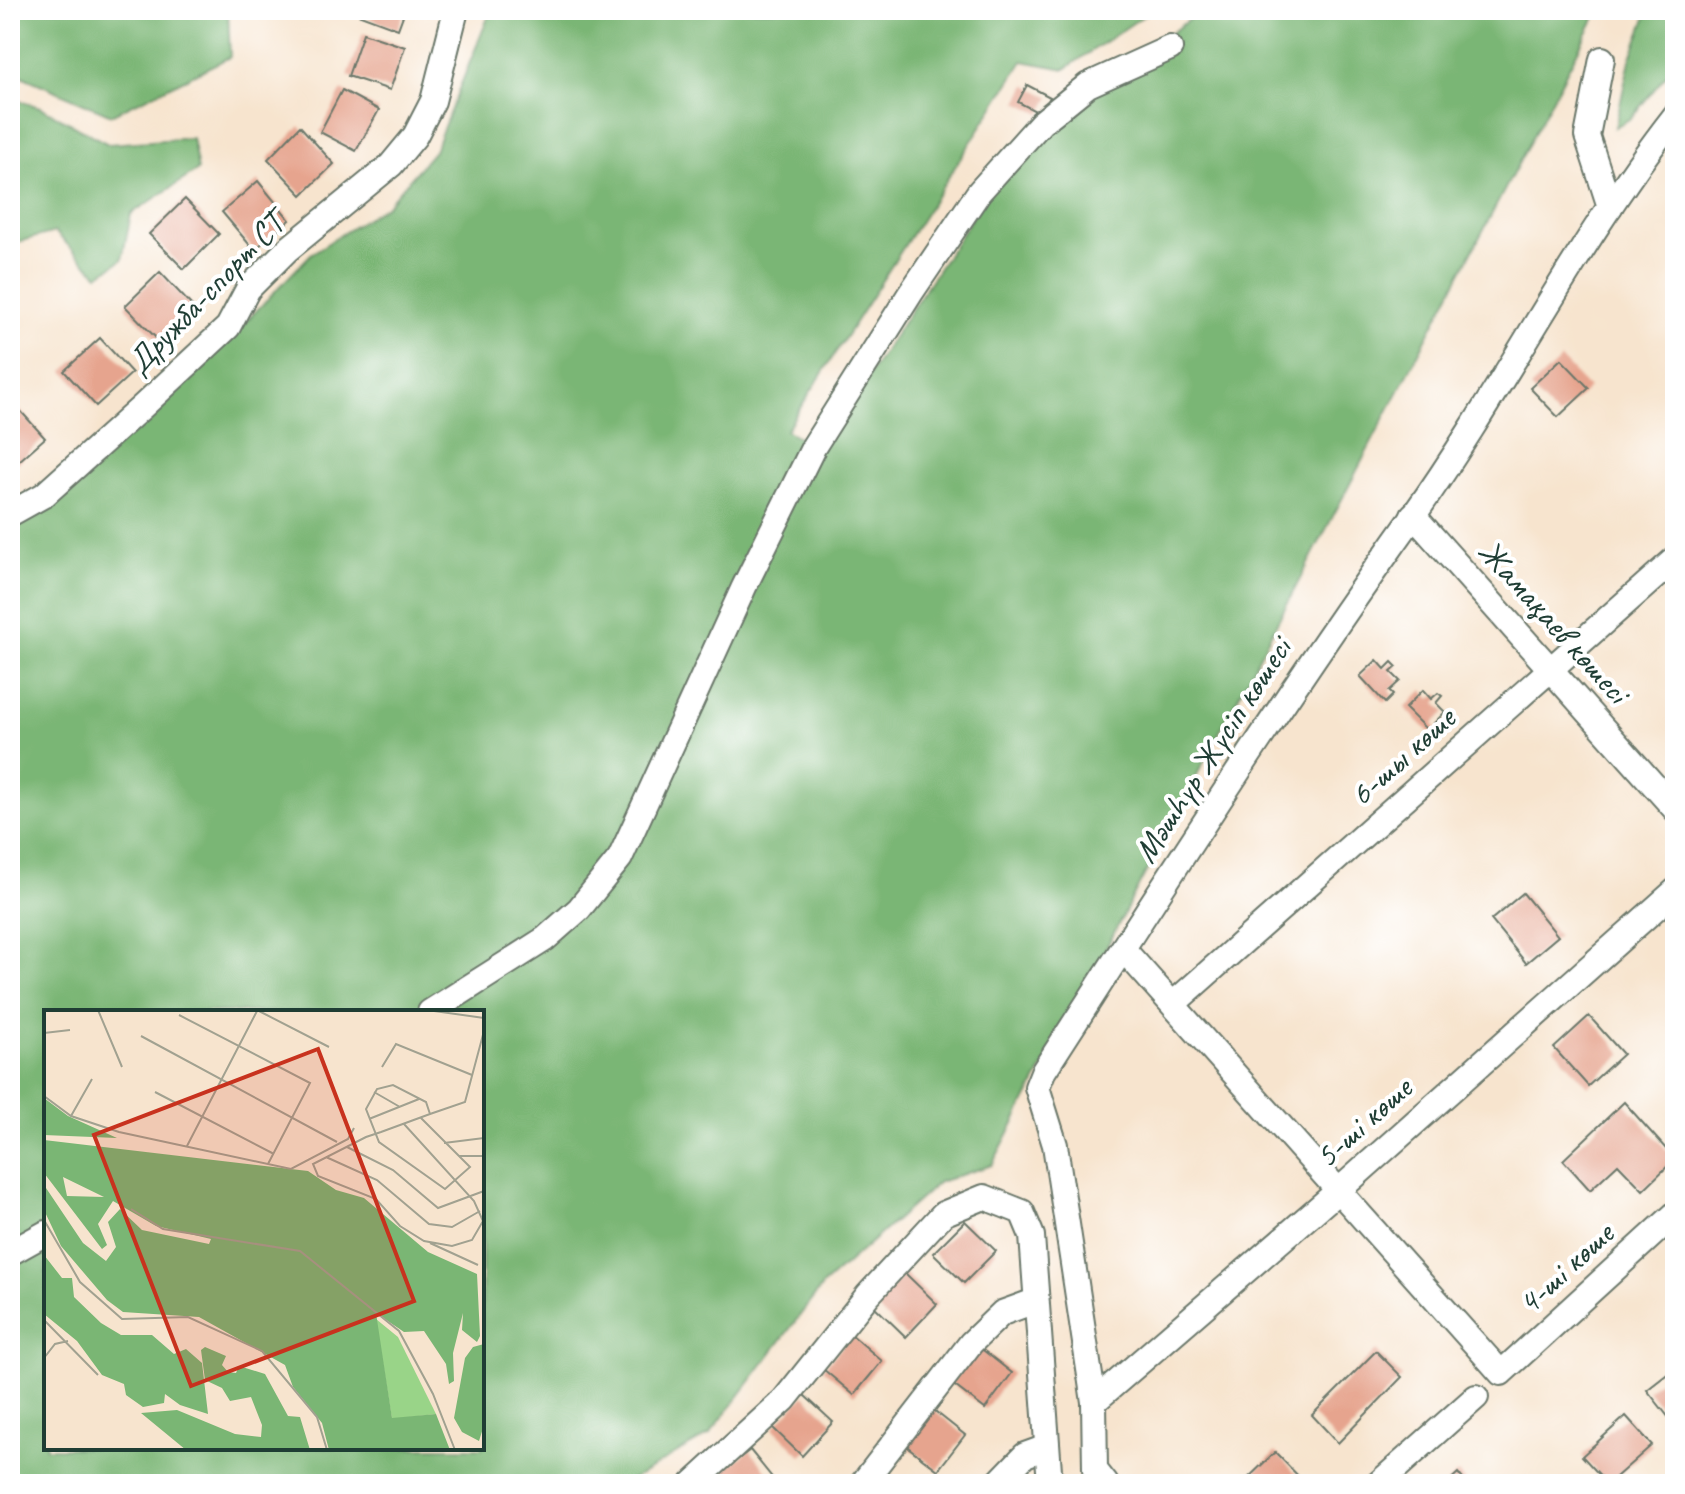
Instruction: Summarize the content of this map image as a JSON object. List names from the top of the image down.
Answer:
{
  "streets": {
    "street": [
      "Дружба-спорт СТ",
      "Жамақаев көшесі",
      "Мәшhүр Жүсіп көшесі",
      "6-шы көше",
      "5-ші көше",
      "4-ші көше"
    ]
  },
  "crossings": [
    ["Жамақаев көшесі", "Мәшhүр Жүсіп көшесі"],
    ["Жамақаев көшесі", "6-шы көше"],
    ["Мәшhүр Жүсіп көшесі", "5-ші көше"],
    ["5-ші көше", "4-ші көше"]
  ]
}
